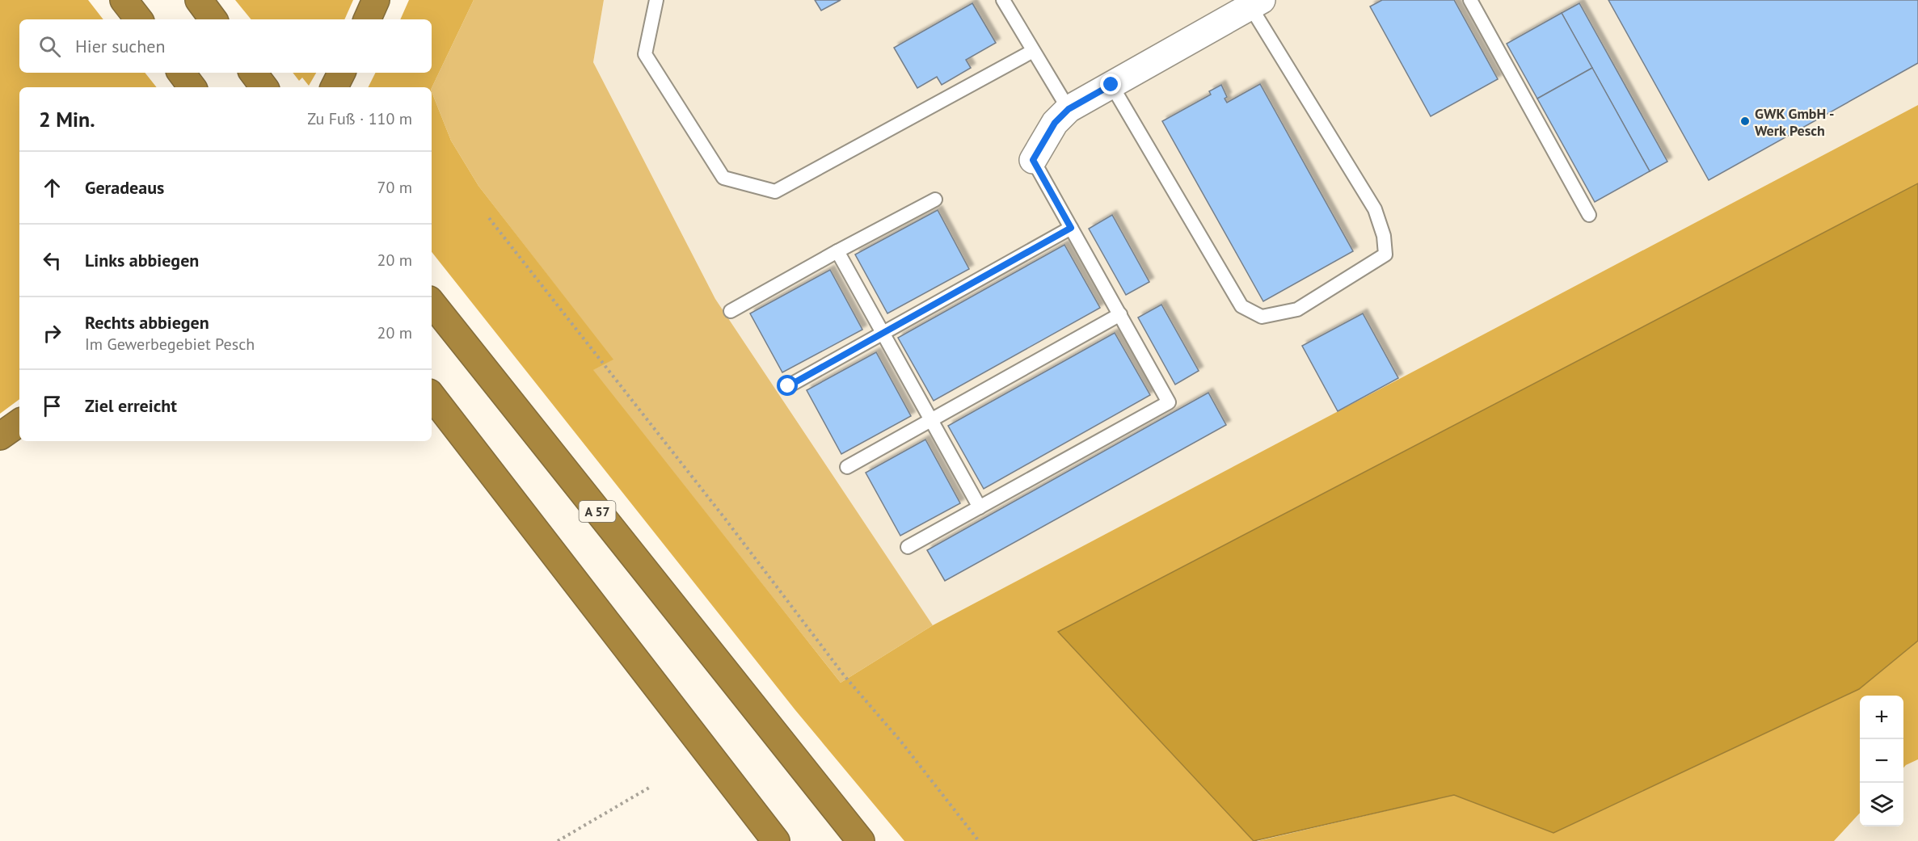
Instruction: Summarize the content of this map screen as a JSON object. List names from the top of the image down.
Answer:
{
  "streets": {
    "highway": ["A 57"]
  },
  "places": ["GWK GmbH - Werk Pesch"],
  "page": {
    "search": "Hier suchen",
    "heading": ["2 Min.", "Zu Fuß · 110 m"],
    "list": [
      ["Geradeaus", "70 m"],
      ["Links abbiegen", "20 m"],
      ["Rechts abbiegen", "Im Gewerbegebiet Pesch", "20 m"],
      "Ziel erreicht"
    ],
    "map_buttons": ["+", "−"]
  }
}
